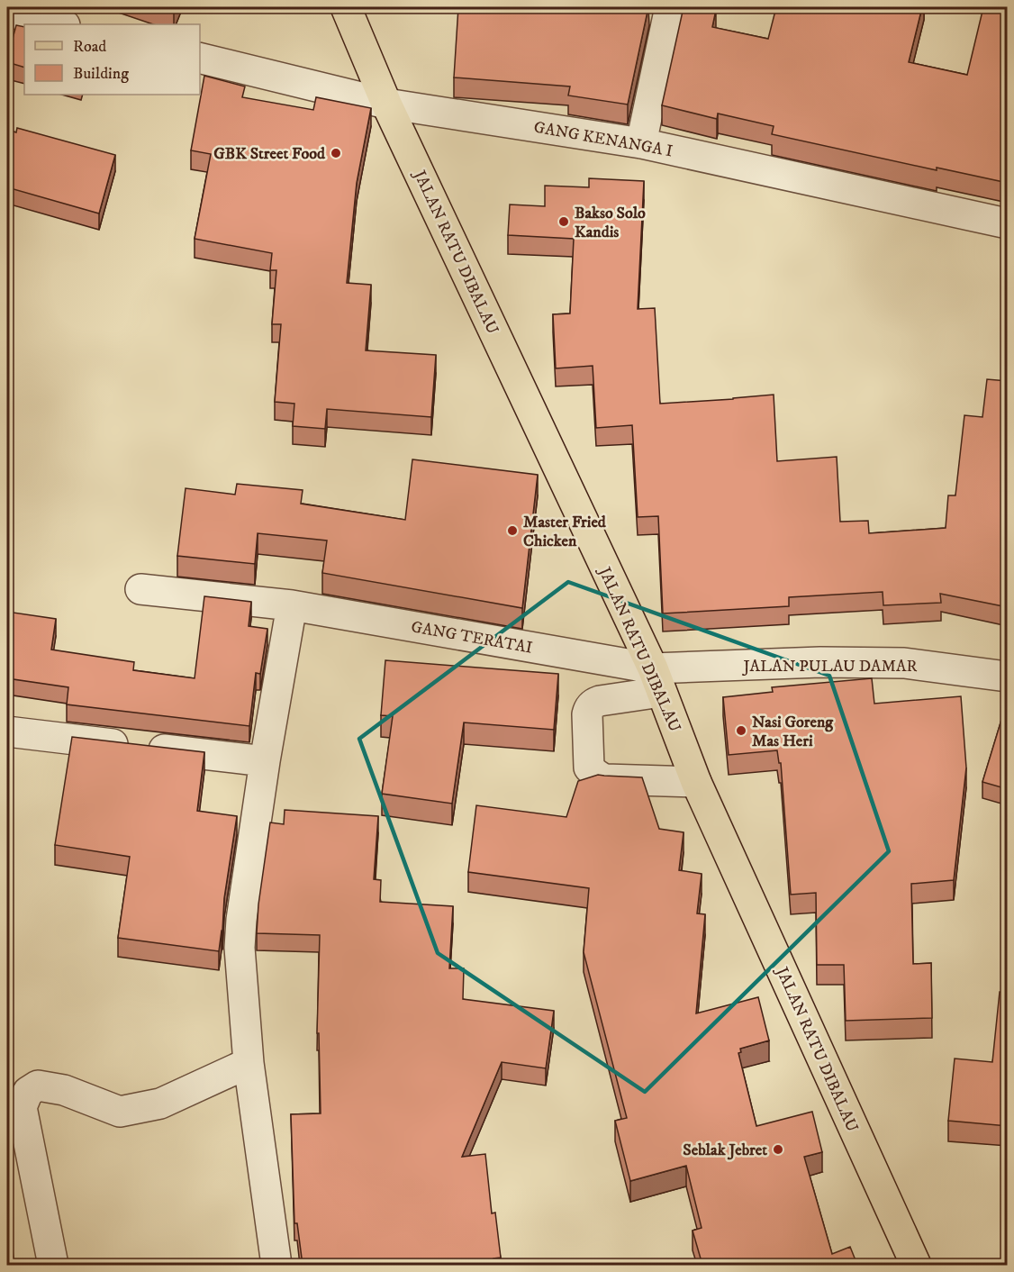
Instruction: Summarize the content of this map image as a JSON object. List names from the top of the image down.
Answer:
{
  "streets": {
    "main road": ["JALAN RATU DIBALAU"],
    "street": ["GANG KENANGA I", "GANG TERATAI", "JALAN PULAU DAMAR"]
  },
  "crossings": [
    ["GANG KENANGA I", "JALAN RATU DIBALAU"],
    ["JALAN RATU DIBALAU", "GANG TERATAI"],
    ["JALAN RATU DIBALAU", "JALAN PULAU DAMAR"],
    ["GANG TERATAI", "JALAN PULAU DAMAR"]
  ],
  "places": [
    "GBK Street Food",
    "Bakso Solo Kandis",
    "Master Fried Chicken",
    "Nasi Goreng Mas Heri",
    "Seblak Jebret"
  ],
  "legend": ["Road", "Building"]
}
